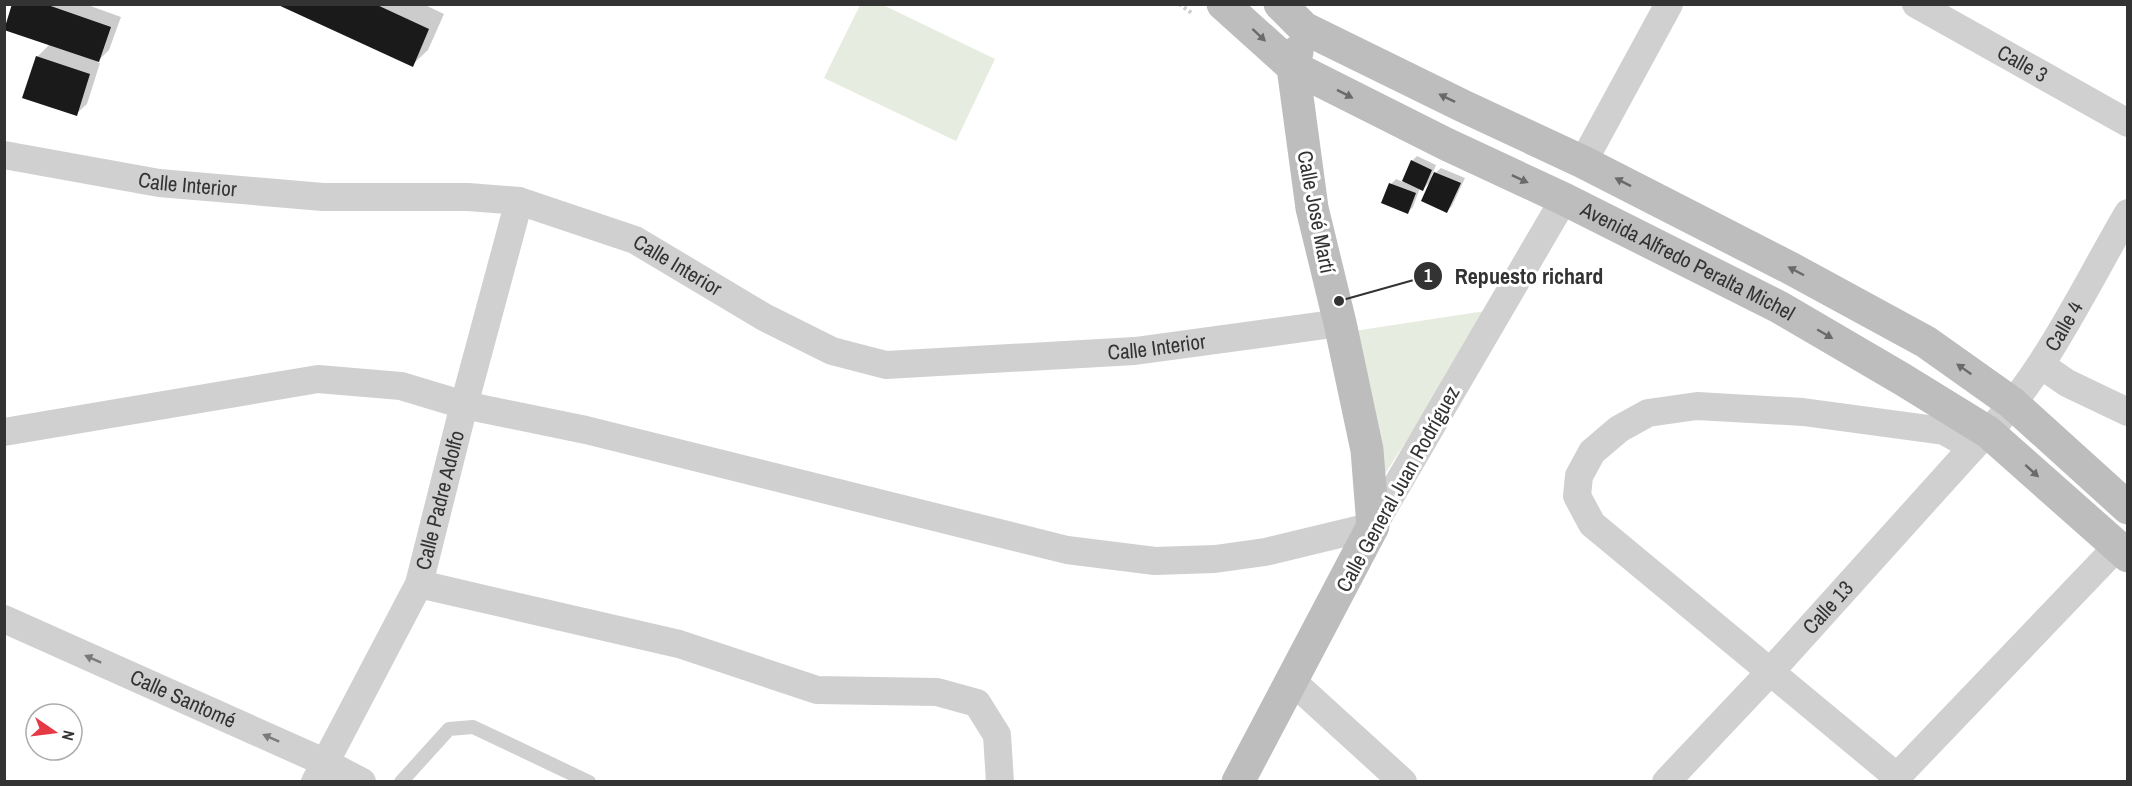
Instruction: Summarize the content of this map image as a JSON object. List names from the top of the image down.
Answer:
{
  "streets": {
    "main road": ["Calle José Martí", "Avenida Alfredo Peralta Michel", "Calle General Juan Rodríguez"],
    "street": [
      "Calle 3",
      "Calle Interior",
      "Calle 4",
      "Calle Padre Adolfo",
      "Calle 13",
      "Calle Santomé"
    ]
  },
  "crossings": [
    ["Calle Interior", "Calle José Martí"],
    ["Calle Interior", "Calle Padre Adolfo"],
    ["Calle José Martí", "Avenida Alfredo Peralta Michel"],
    ["Calle José Martí", "Calle General Juan Rodríguez"],
    ["Avenida Alfredo Peralta Michel", "Calle 4"],
    ["Avenida Alfredo Peralta Michel", "Calle General Juan Rodríguez"],
    ["Avenida Alfredo Peralta Michel", "Calle 13"],
    ["Calle 4", "Calle 13"],
    ["Calle Padre Adolfo", "Calle Santomé"]
  ],
  "one_way": ["Calle Santomé"],
  "places": ["Repuesto richard"],
  "north": "right"
}
